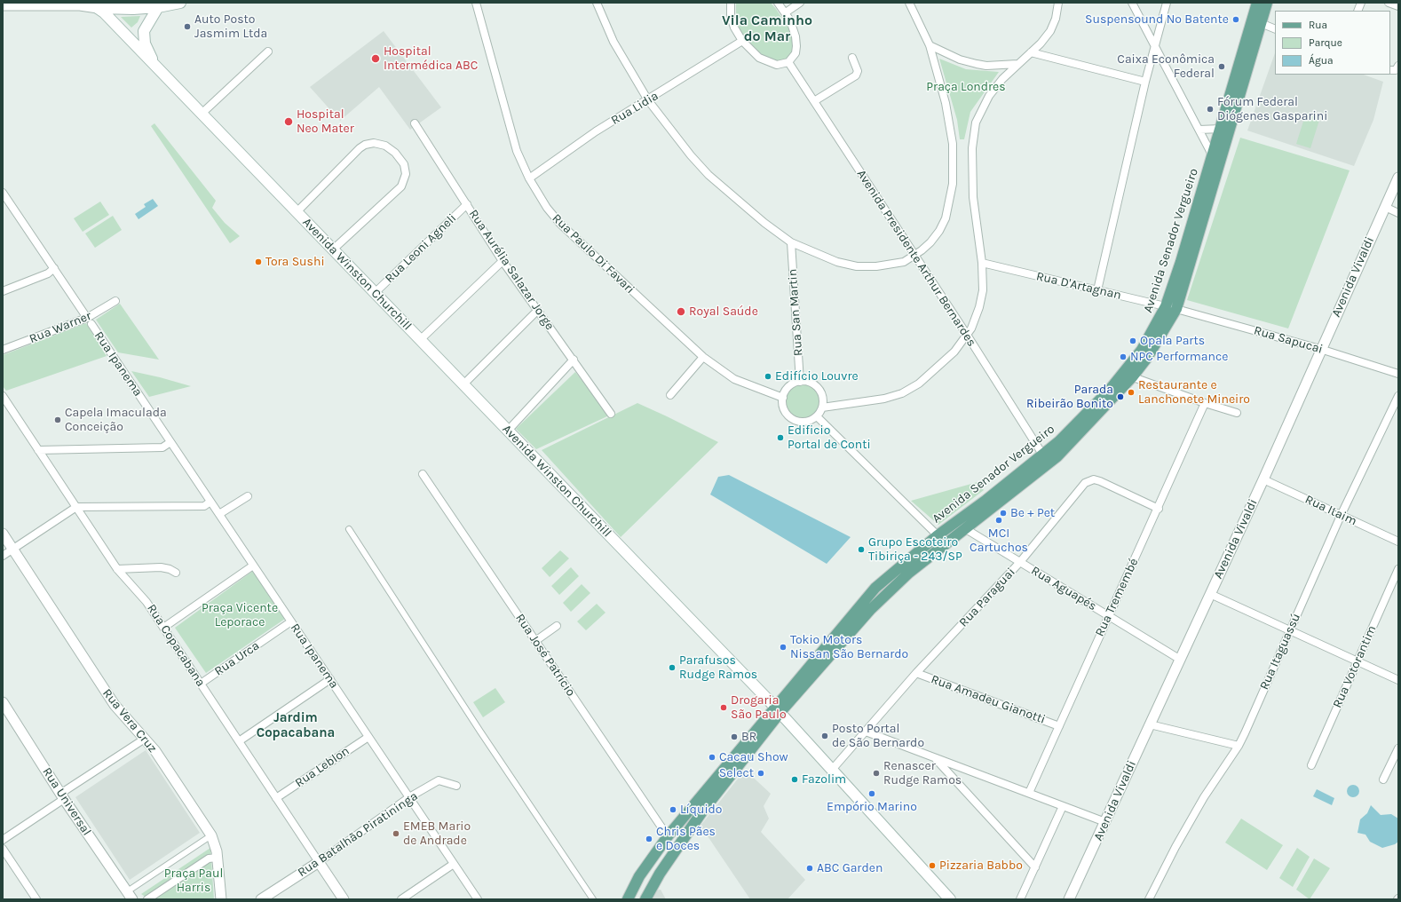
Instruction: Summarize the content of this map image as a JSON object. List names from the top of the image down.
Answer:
{
  "streets": {
    "main road": ["Avenida Senador Vergueiro", "Avenida Winston Churchill"],
    "street": [
      "Rua Lidia",
      "Rua Leoni Agneli",
      "Rua Paulo Di Favari",
      "Avenida Presidente Arthur Bernardes",
      "Rua Aurélia Salazar Jorge",
      "Avenida Vivaldi",
      "Rua D'Artagnan",
      "Rua San Martin",
      "Rua Warner",
      "Rua Sapucai",
      "Rua Ipanema",
      "Rua Itaim",
      "Rua Aguapés",
      "Rua Paraguai",
      "Rua Tremembé",
      "Rua Copacabana",
      "Rua Itaguassú",
      "Rua José Patrício",
      "Rua Urca",
      "Rua Votorantim",
      "Rua Amadeu Gianotti",
      "Rua Vera Cruz",
      "Rua Leblon",
      "Rua Universal",
      "Rua Batalhão Piratininga"
    ]
  },
  "crossings": [
    ["Rua Lidia", "Rua Paulo Di Favari"],
    ["Avenida Senador Vergueiro", "Avenida Presidente Arthur Bernardes"],
    ["Avenida Senador Vergueiro", "Avenida Winston Churchill"],
    ["Avenida Senador Vergueiro", "Rua D'Artagnan"],
    ["Avenida Senador Vergueiro", "Rua Sapucai"],
    ["Avenida Senador Vergueiro", "Rua Aguapés"],
    ["Avenida Senador Vergueiro", "Rua José Patrício"],
    ["Rua Leoni Agneli", "Rua Aurélia Salazar Jorge"],
    ["Rua Leoni Agneli", "Avenida Winston Churchill"],
    ["Rua Paulo Di Favari", "Rua San Martin"],
    ["Avenida Winston Churchill", "Rua Paraguai"],
    ["Avenida Vivaldi", "Rua Sapucai"],
    ["Avenida Vivaldi", "Rua Itaim"],
    ["Avenida Vivaldi", "Rua Aguapés"],
    ["Rua D'Artagnan", "Rua Sapucai"],
    ["Rua Warner", "Rua Ipanema"],
    ["Rua Ipanema", "Rua Urca"],
    ["Rua Ipanema", "Rua Leblon"],
    ["Rua Ipanema", "Rua Batalhão Piratininga"],
    ["Rua Itaim", "Rua Itaguassú"],
    ["Rua Aguapés", "Rua Paraguai"],
    ["Rua Aguapés", "Rua Tremembé"],
    ["Rua Paraguai", "Rua Tremembé"],
    ["Rua Paraguai", "Rua Amadeu Gianotti"],
    ["Rua Tremembé", "Rua Amadeu Gianotti"],
    ["Rua Copacabana", "Rua Urca"],
    ["Rua Copacabana", "Rua Leblon"],
    ["Rua Copacabana", "Rua Batalhão Piratininga"]
  ],
  "districts": ["Vila Caminho do Mar", "Jardim Copacabana"],
  "parks": ["Praça Londres", "Praça Vicente Leporace", "Praça Paul Harris"],
  "places": [
    "Suspensound No Batente",
    "Auto Posto Jasmim Ltda",
    "Hospital Intermédica ABC",
    "Caixa Econômica Federal",
    "Fórum Federal Diógenes Gasparini",
    "Hospital Neo Mater",
    "Tora Sushi",
    "Royal Saúde",
    "Opala Parts",
    "NPC Performance",
    "Edifício Louvre",
    "Restaurante e Lanchonete Mineiro",
    "Parada Ribeirão Bonito",
    "Capela Imaculada Conceição",
    "Edificio Portal de Conti",
    "Be + Pet",
    "MCI Cartuchos",
    "Grupo Escoteiro Tibiriça - 243/SP",
    "Tokio Motors Nissan São Bernardo",
    "Parafusos Rudge Ramos",
    "Drogaria São Paulo",
    "Posto Portal de São Bernardo",
    "BR",
    "Cacau Show",
    "Select",
    "Renascer Rudge Ramos",
    "Fazolim",
    "Empório Marino",
    "Líquido",
    "EMEB Mario de Andrade",
    "Chris Pães e Doces",
    "Pizzaria Babbo",
    "ABC Garden"
  ],
  "legend": ["Rua", "Parque", "Água"]
}
